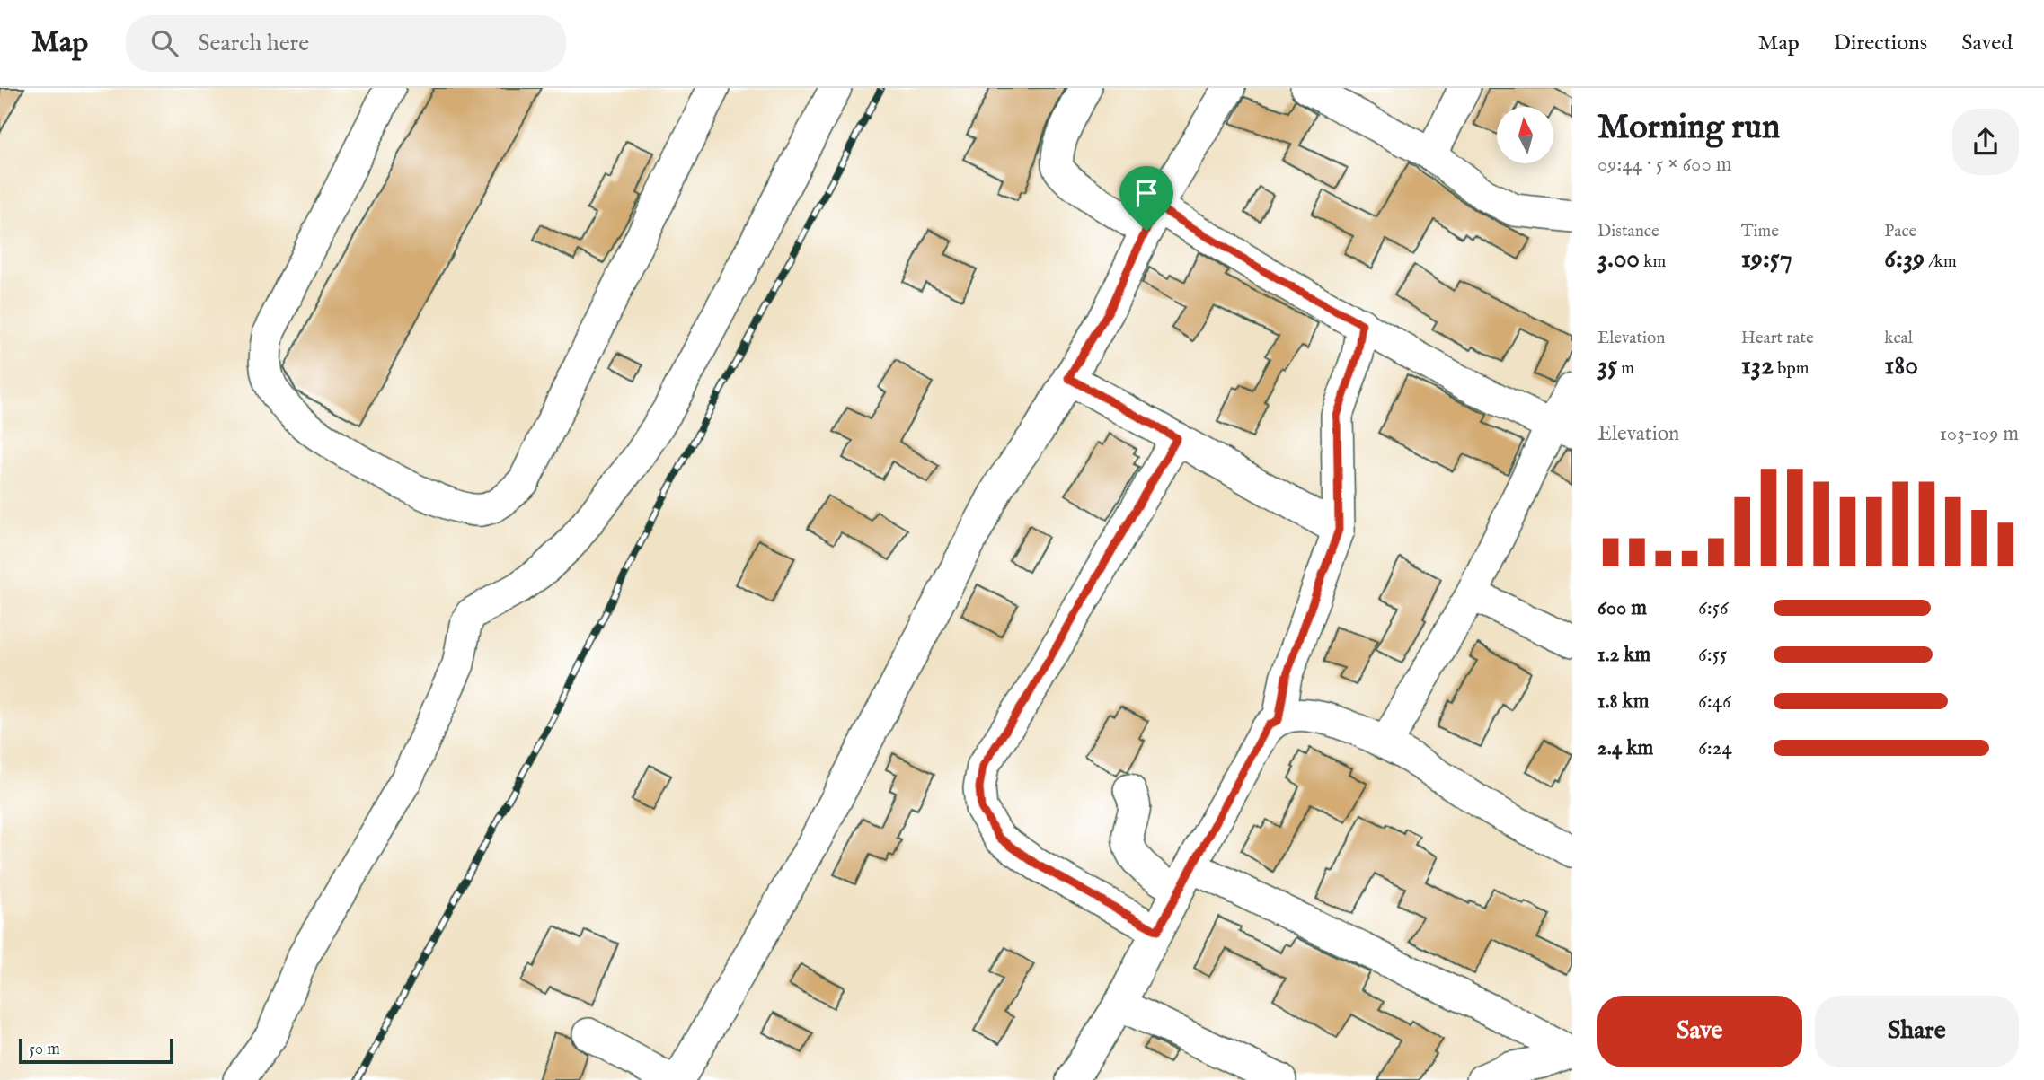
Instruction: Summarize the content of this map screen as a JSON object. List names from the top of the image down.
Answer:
{
  "scale_bar": "50 m",
  "north": "top",
  "page": {
    "header": "Map",
    "search": "Search here",
    "nav": ["Map", "Directions", "Saved"],
    "heading": ["Morning run", "09:44 · 5 × 600 m"],
    "stats": [
      ["Distance", "3.00 km"],
      ["Time", "19:57"],
      ["Pace", "6:39 /km"],
      ["Elevation", "35 m"],
      ["Heart rate", "132 bpm"],
      ["kcal", "180"]
    ],
    "chart": ["Elevation", "103–109 m"],
    "list": [
      {
        "name": "600 m",
        "note": "6:56"
      },
      {
        "name": "1.2 km",
        "note": "6:55"
      },
      {
        "name": "1.8 km",
        "note": "6:46"
      },
      {
        "name": "2.4 km",
        "note": "6:24"
      }
    ],
    "buttons": ["Save", "Share"],
    "scale": "50 m"
  }
}
